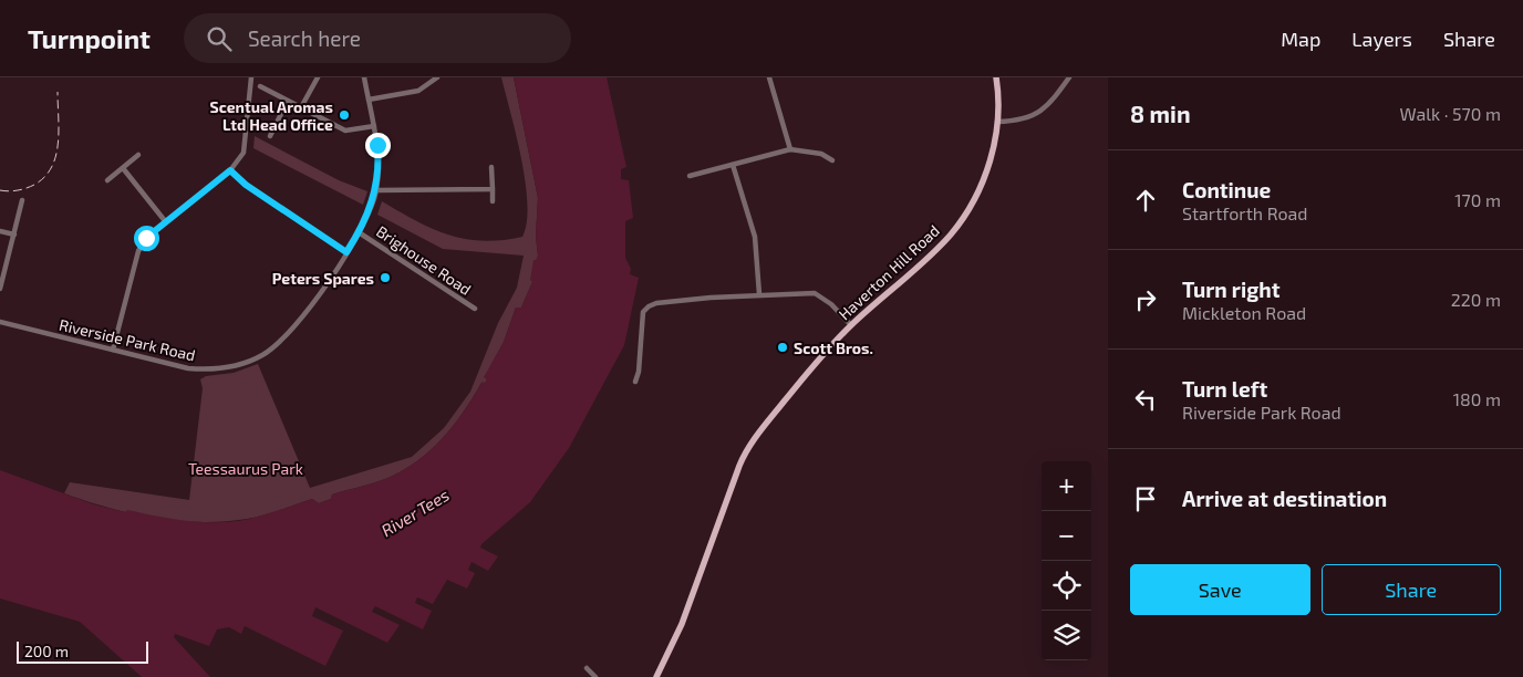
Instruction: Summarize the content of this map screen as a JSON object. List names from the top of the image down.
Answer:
{
  "streets": {
    "main road": ["Haverton Hill Road"],
    "street": ["Brighouse Road", "Riverside Park Road"]
  },
  "crossings": [
    ["Brighouse Road", "Riverside Park Road"]
  ],
  "water": ["River Tees"],
  "parks": ["Teessaurus Park"],
  "places": ["Scentual Aromas Ltd Head Office", "Peters Spares", "Scott Bros."],
  "scale_bar": "200 m",
  "page": {
    "header": "Turnpoint",
    "search": "Search here",
    "nav": ["Map", "Layers", "Share"],
    "heading": ["8 min", "Walk · 570 m"],
    "list": [
      ["Continue", "Startforth Road", "170 m"],
      ["Turn right", "Mickleton Road", "220 m"],
      ["Turn left", "Riverside Park Road", "180 m"],
      "Arrive at destination"
    ],
    "map_buttons": ["+", "−"],
    "buttons": ["Save", "Share"],
    "scale": "200 m"
  }
}
